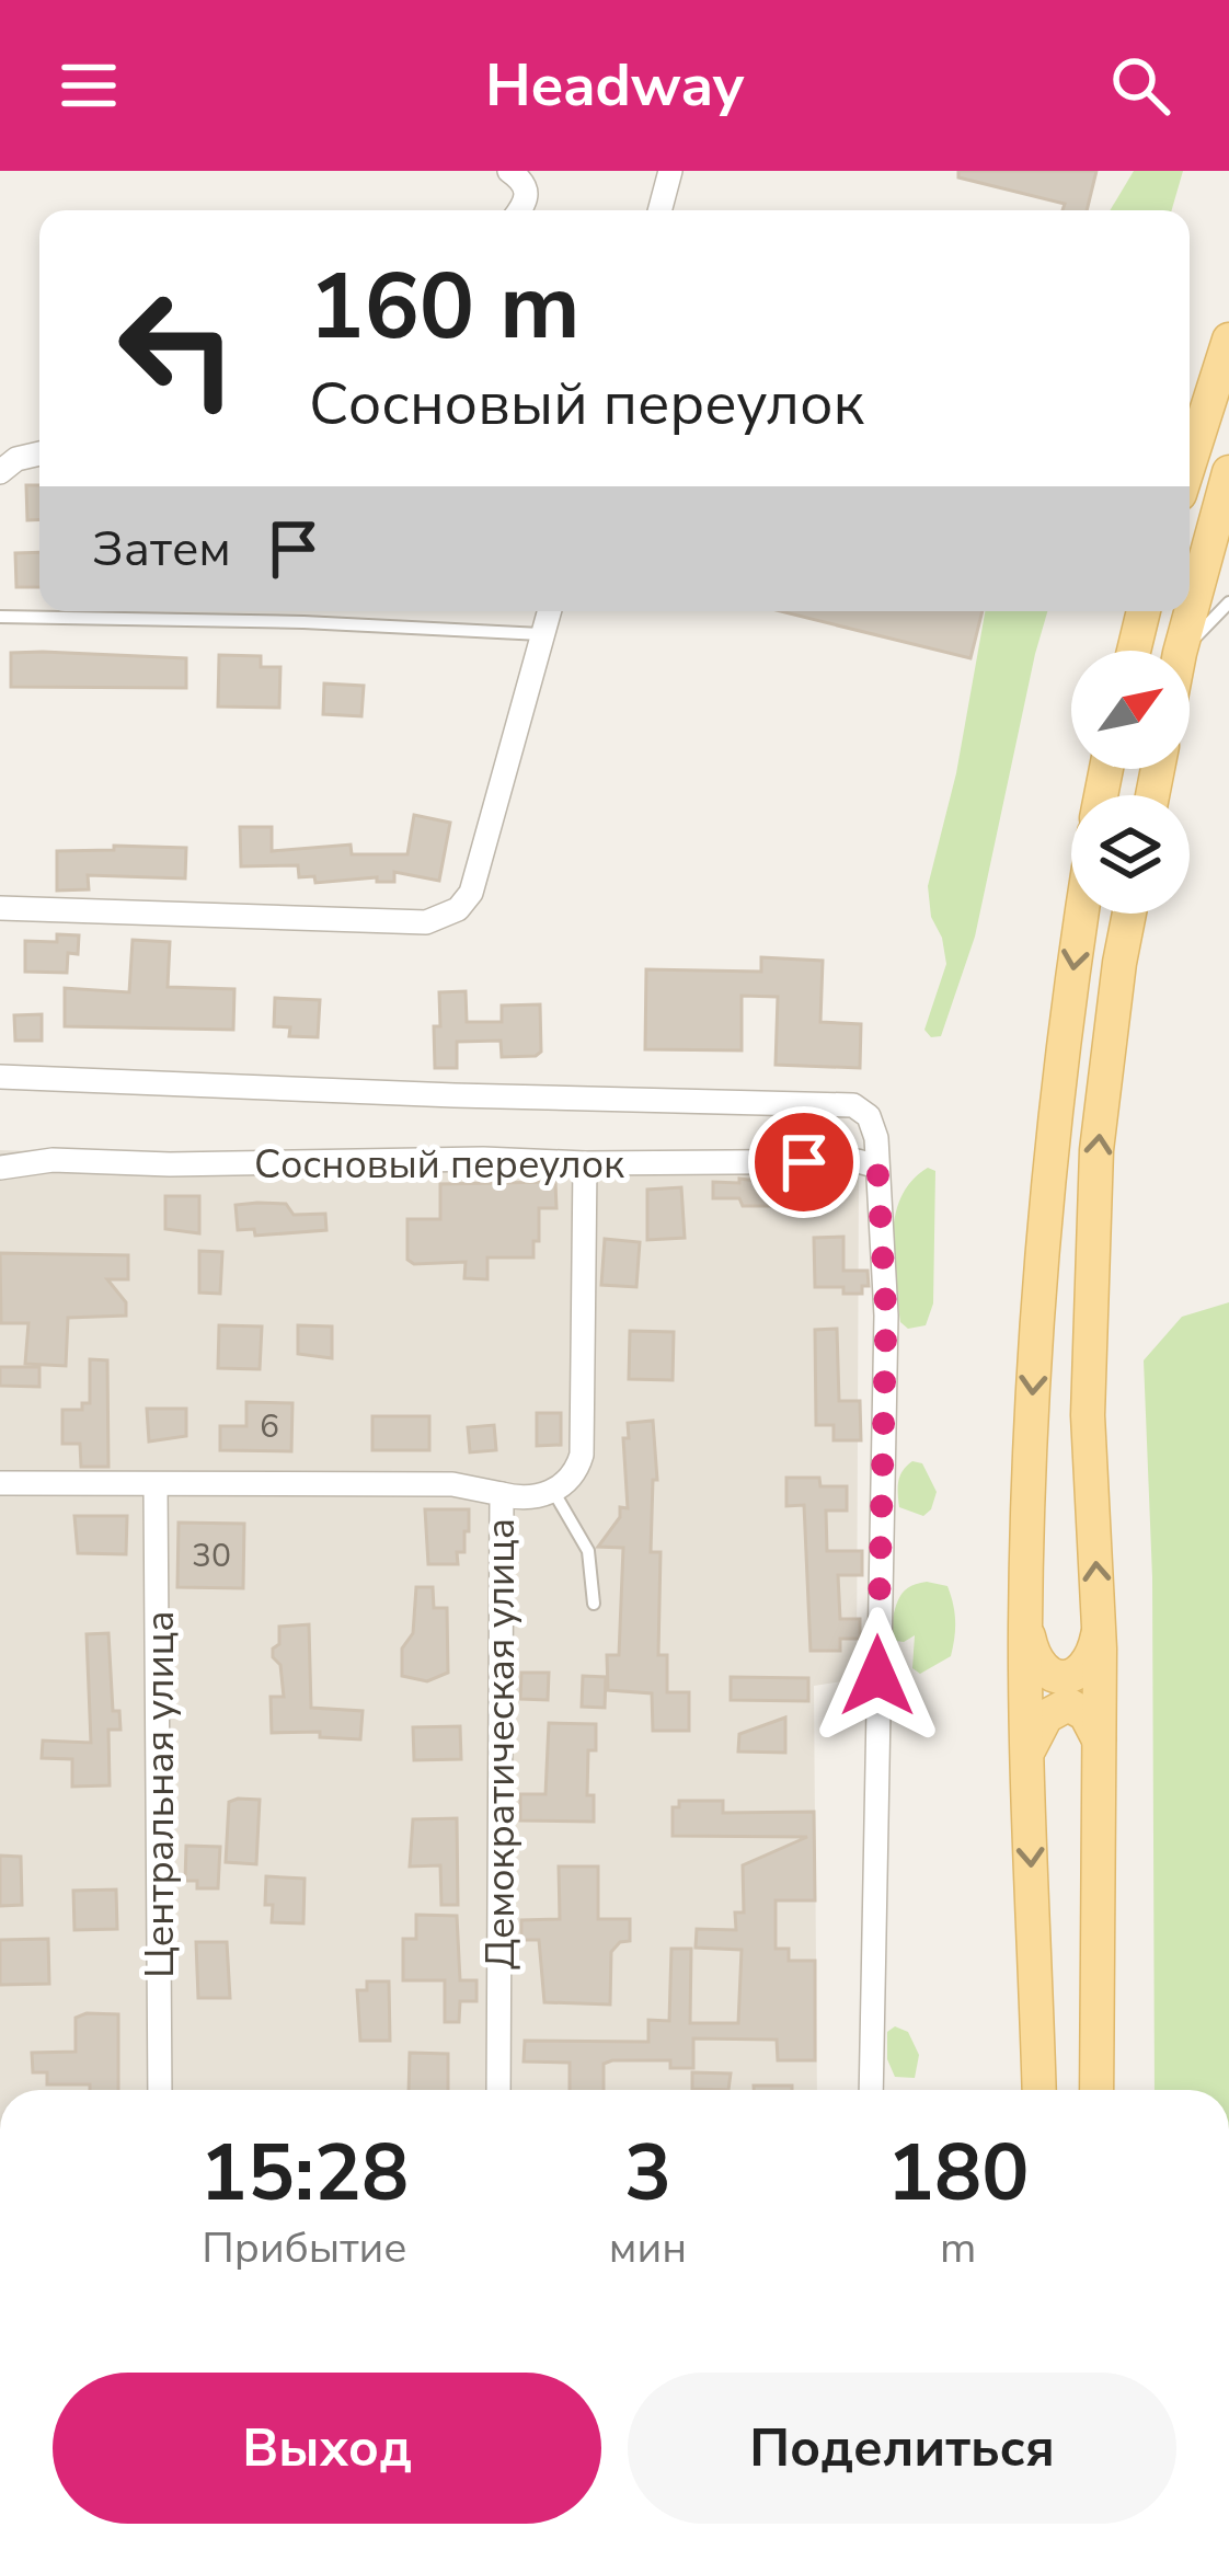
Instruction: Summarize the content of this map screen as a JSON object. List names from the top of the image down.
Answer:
{
  "streets": {
    "street": ["Сосновый переулок", "Демократическая улица", "Центральная улица"]
  },
  "crossings": [
    ["Демократическая улица", "Центральная улица"]
  ],
  "house_numbers": ["6", "30"],
  "north": "top right",
  "page": {
    "header": "Headway",
    "turn": ["160 m", "Сосновый переулок"],
    "then": "Затем",
    "eta": [
      "15:28",
      "Прибытие",
      "3",
      "мин",
      "180",
      "m"
    ],
    "buttons": ["Выход", "Поделиться"]
  }
}
